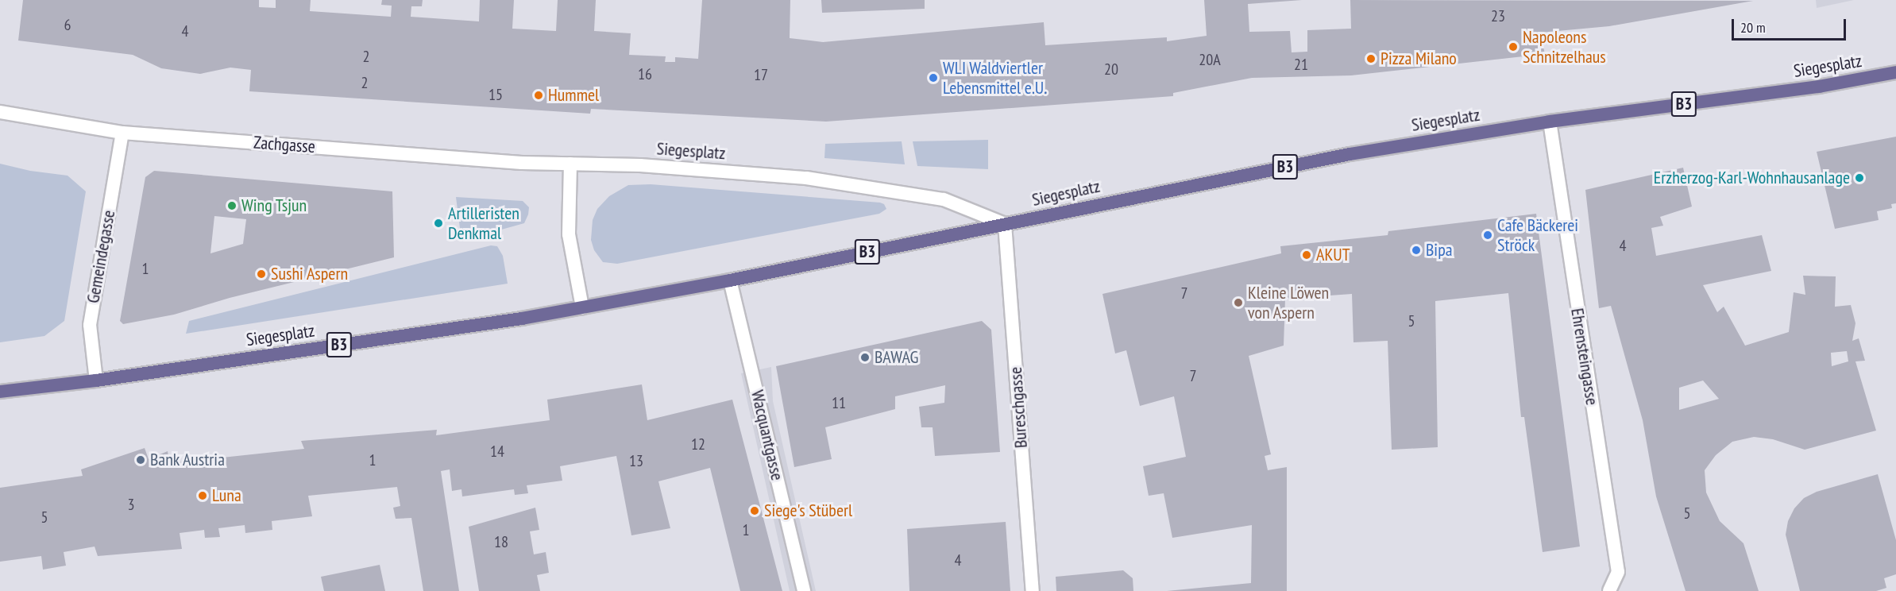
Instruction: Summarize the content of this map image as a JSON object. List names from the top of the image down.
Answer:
{
  "streets": {
    "main road": ["Siegesplatz", "B3"],
    "street": [
      "Zachgasse",
      "Gemeindegasse",
      "Ehrensteingasse",
      "Bureschgasse",
      "Wacquantgasse"
    ]
  },
  "crossings": [
    ["Siegesplatz", "B3"],
    ["Siegesplatz", "Zachgasse"],
    ["Siegesplatz", "Gemeindegasse"],
    ["Siegesplatz", "Ehrensteingasse"],
    ["Siegesplatz", "Bureschgasse"],
    ["Siegesplatz", "Wacquantgasse"],
    ["B3", "Gemeindegasse"],
    ["Zachgasse", "Gemeindegasse"]
  ],
  "places": [
    "Napoleons Schnitzelhaus",
    "Pizza Milano",
    "WLI Waldviertler Lebensmittel e.U.",
    "Hummel",
    "Erzherzog-Karl-Wohnhausanlage",
    "Wing Tsjun",
    "Artilleristen Denkmal",
    "Cafe Bäckerei Ströck",
    "Bipa",
    "AKUT",
    "Sushi Aspern",
    "Kleine Löwen von Aspern",
    "BAWAG",
    "Bank Austria",
    "Luna",
    "Siege's Stüberl"
  ],
  "house_numbers": [
    "23",
    "6",
    "4",
    "2",
    "20A",
    "21",
    "20",
    "16",
    "17",
    "2",
    "15",
    "4",
    "1",
    "7",
    "5",
    "7",
    "11",
    "12",
    "14",
    "1",
    "13",
    "3",
    "5",
    "5",
    "1",
    "18",
    "4"
  ],
  "scale_bar": "20 m"
}
